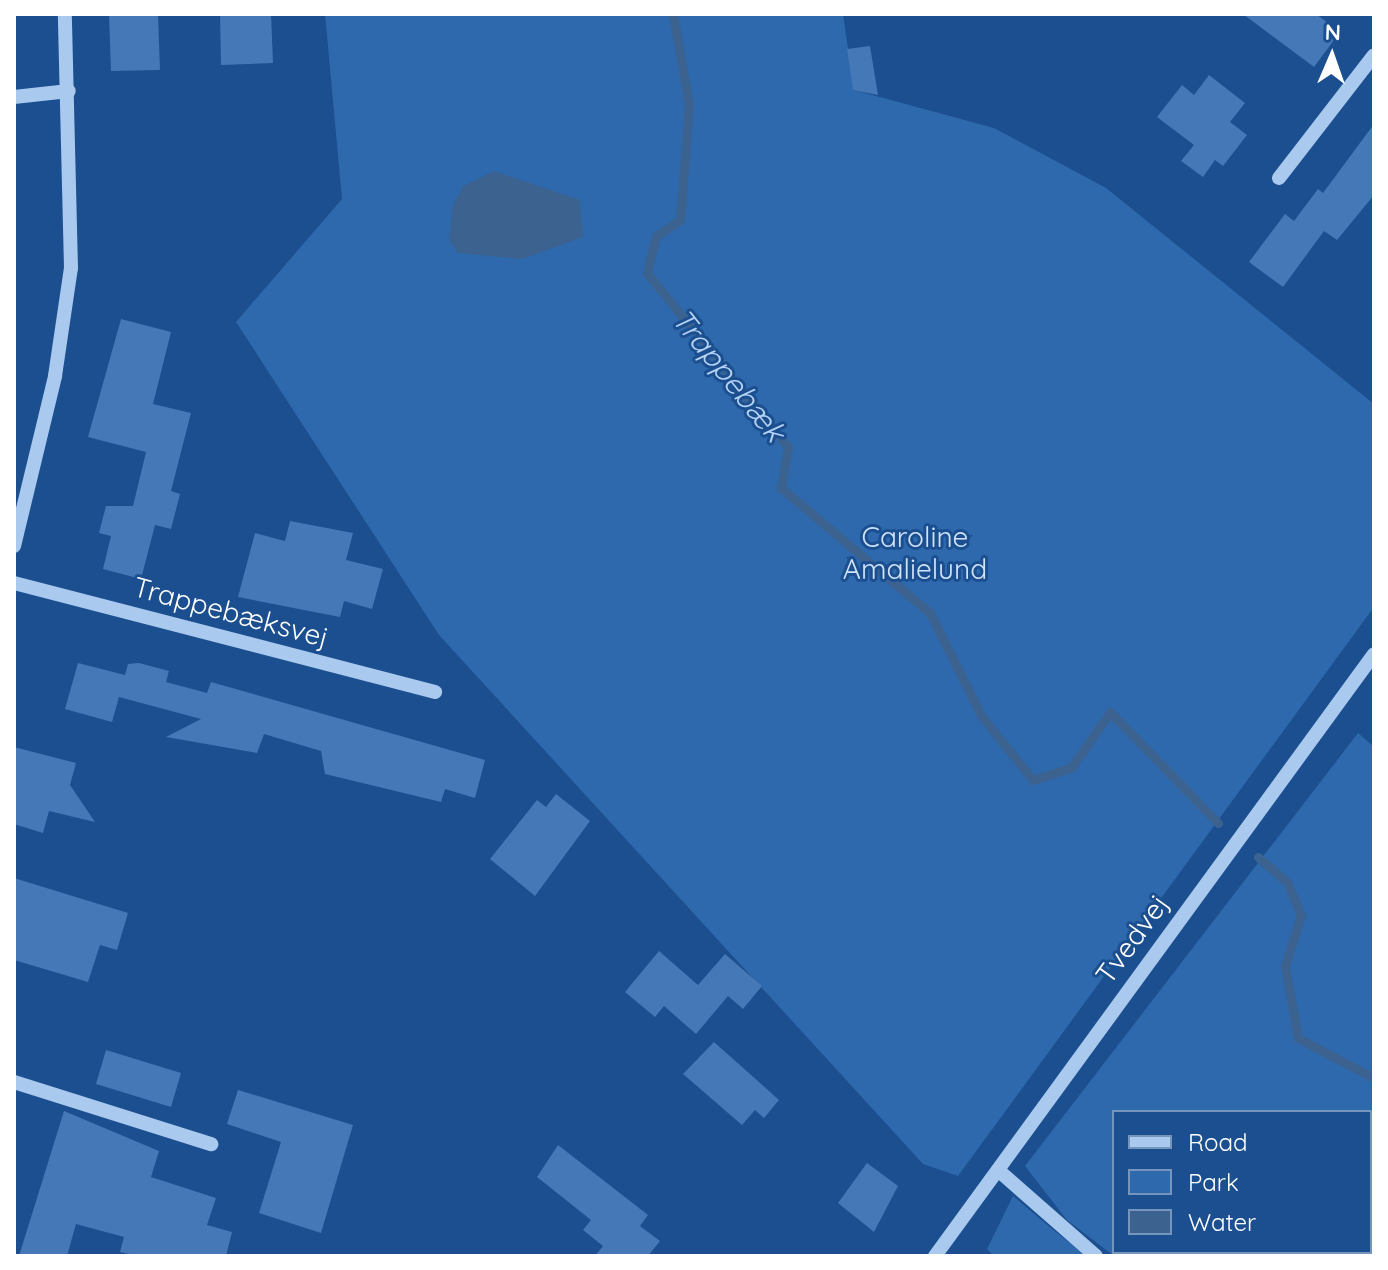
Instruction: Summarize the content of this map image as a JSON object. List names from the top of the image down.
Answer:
{
  "streets": {
    "street": ["Trappebæksvej", "Tvedvej"]
  },
  "water": ["Trappebæk"],
  "parks": ["Caroline Amalielund"],
  "legend": ["Road", "Park", "Water"],
  "north": "top"
}
